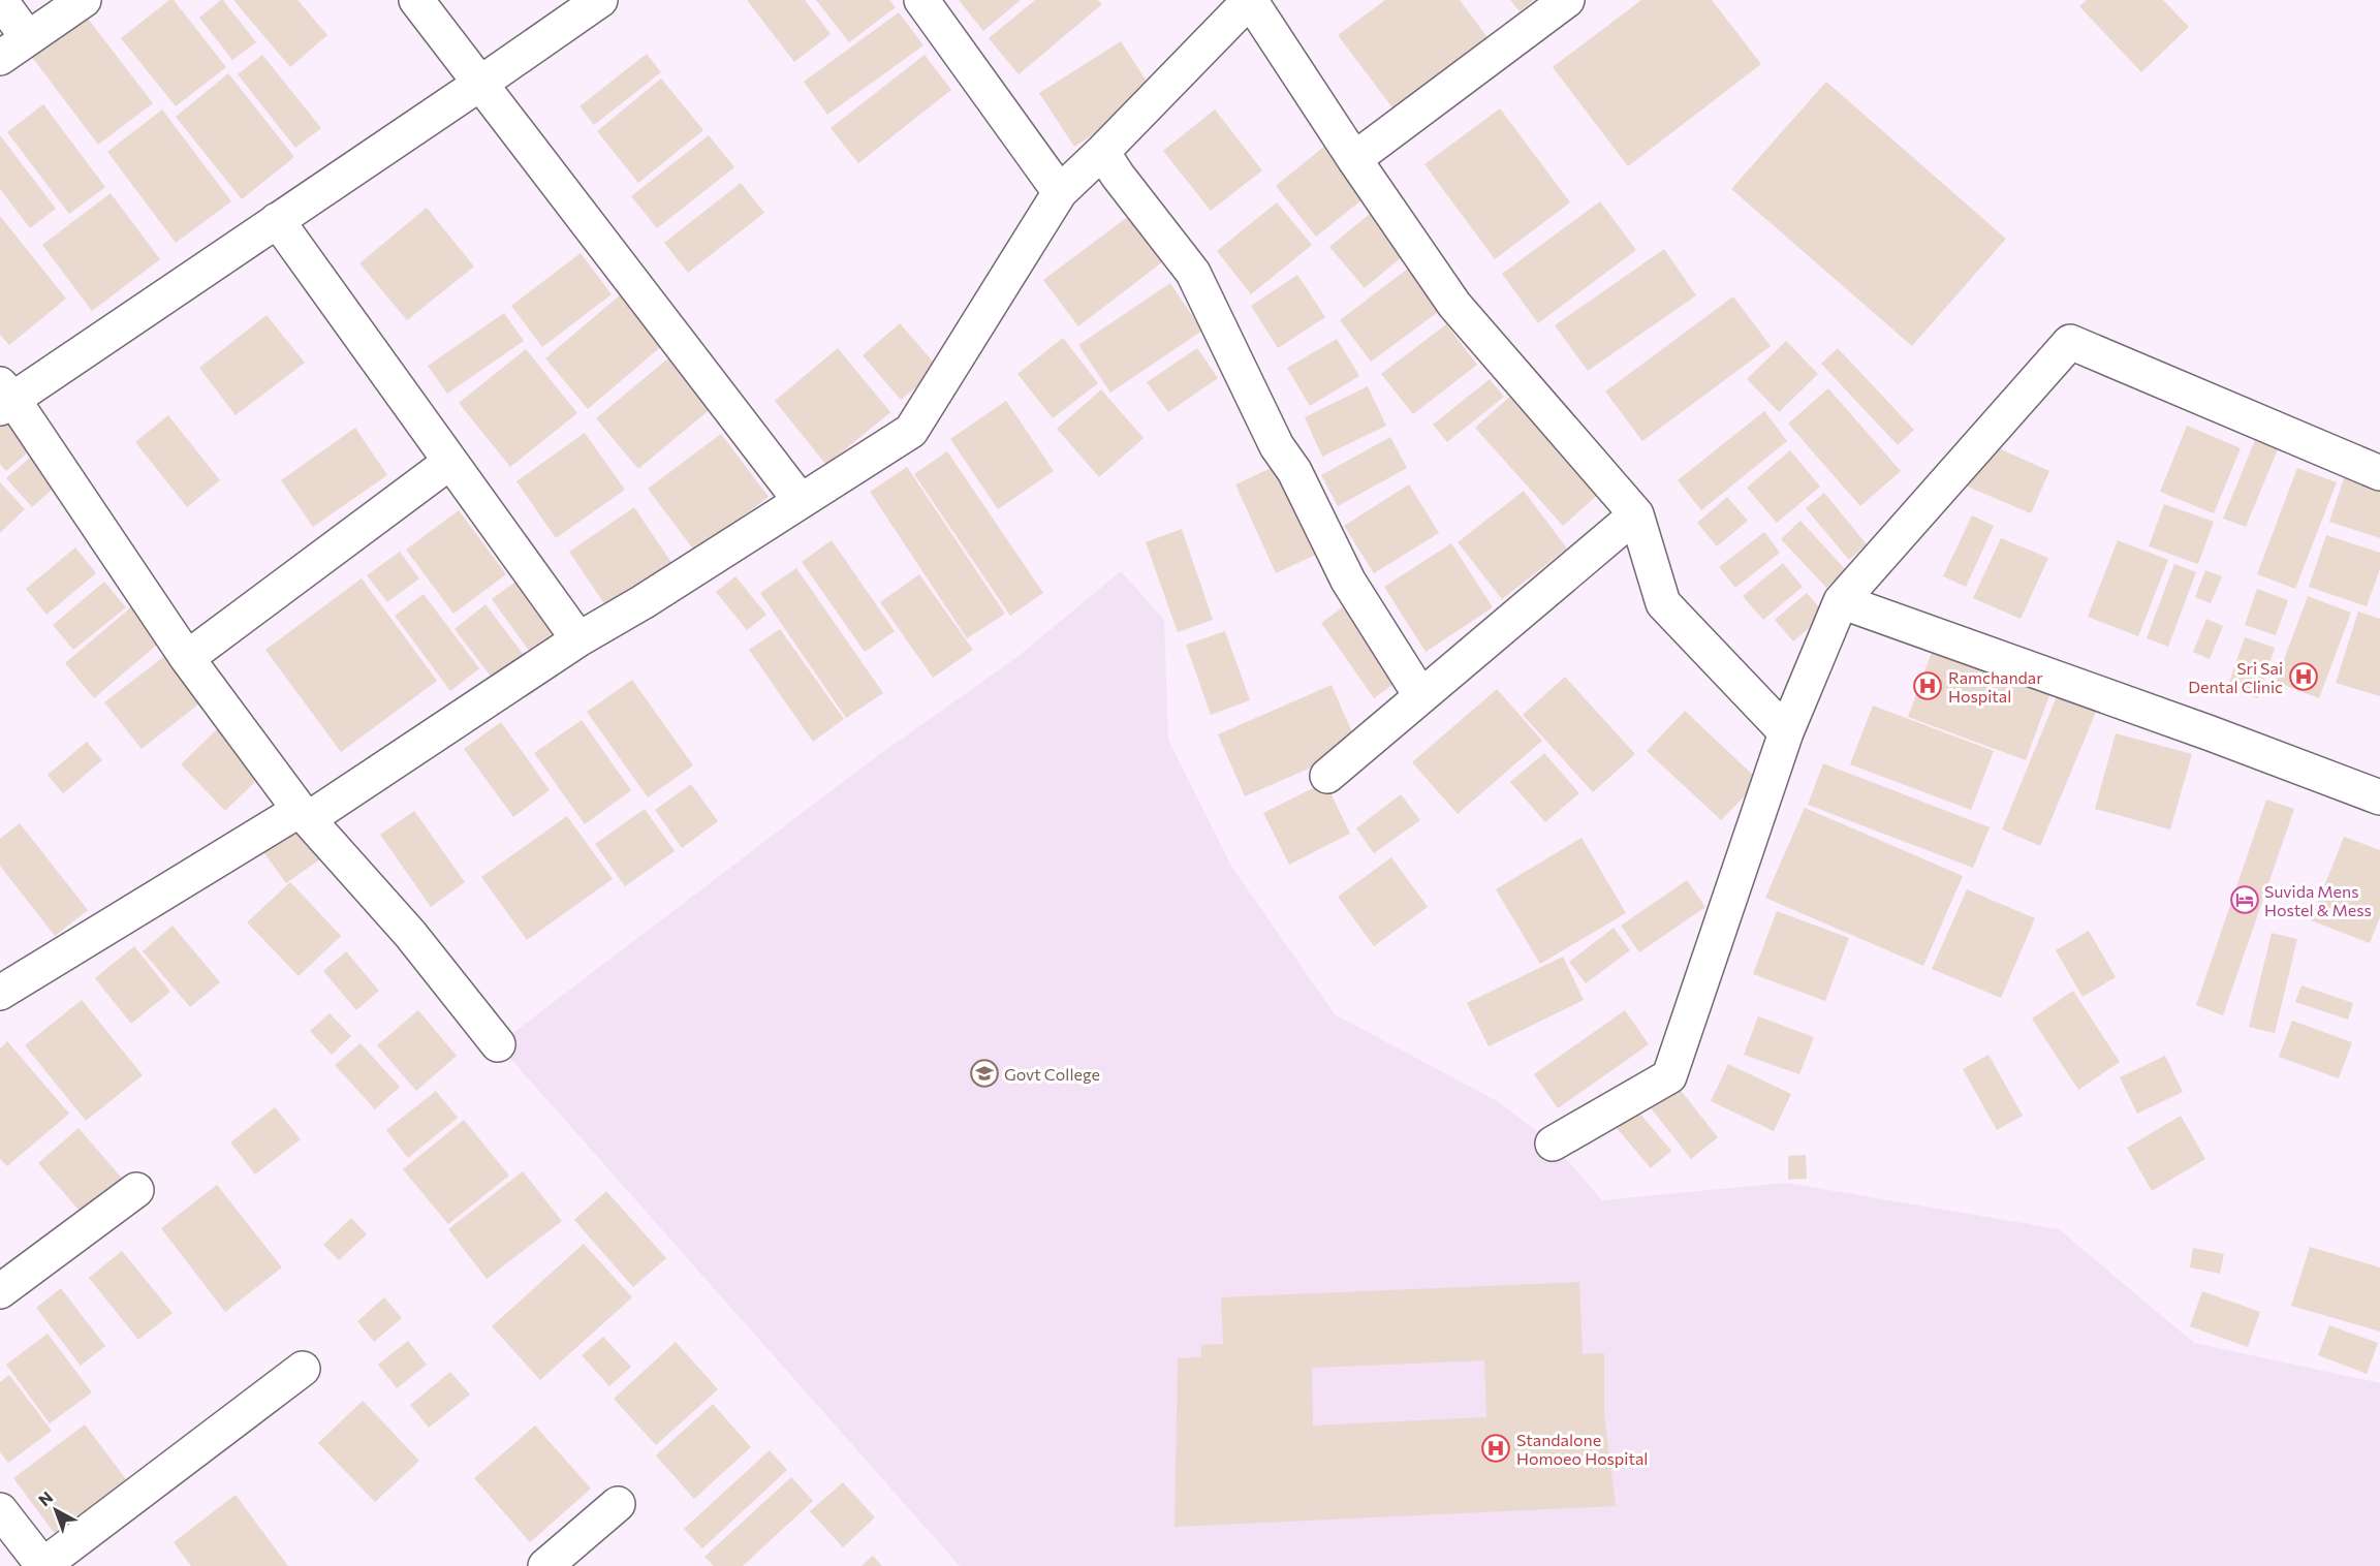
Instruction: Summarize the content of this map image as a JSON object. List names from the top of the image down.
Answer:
{
  "places": {
    "hospital": ["Sri Sai Dental Clinic", "Ramchandar Hospital", "Standalone Homoeo Hospital"],
    "hotel": ["Suvida Mens Hostel & Mess"],
    "school or university": ["Govt College"]
  },
  "north": "top left"
}
